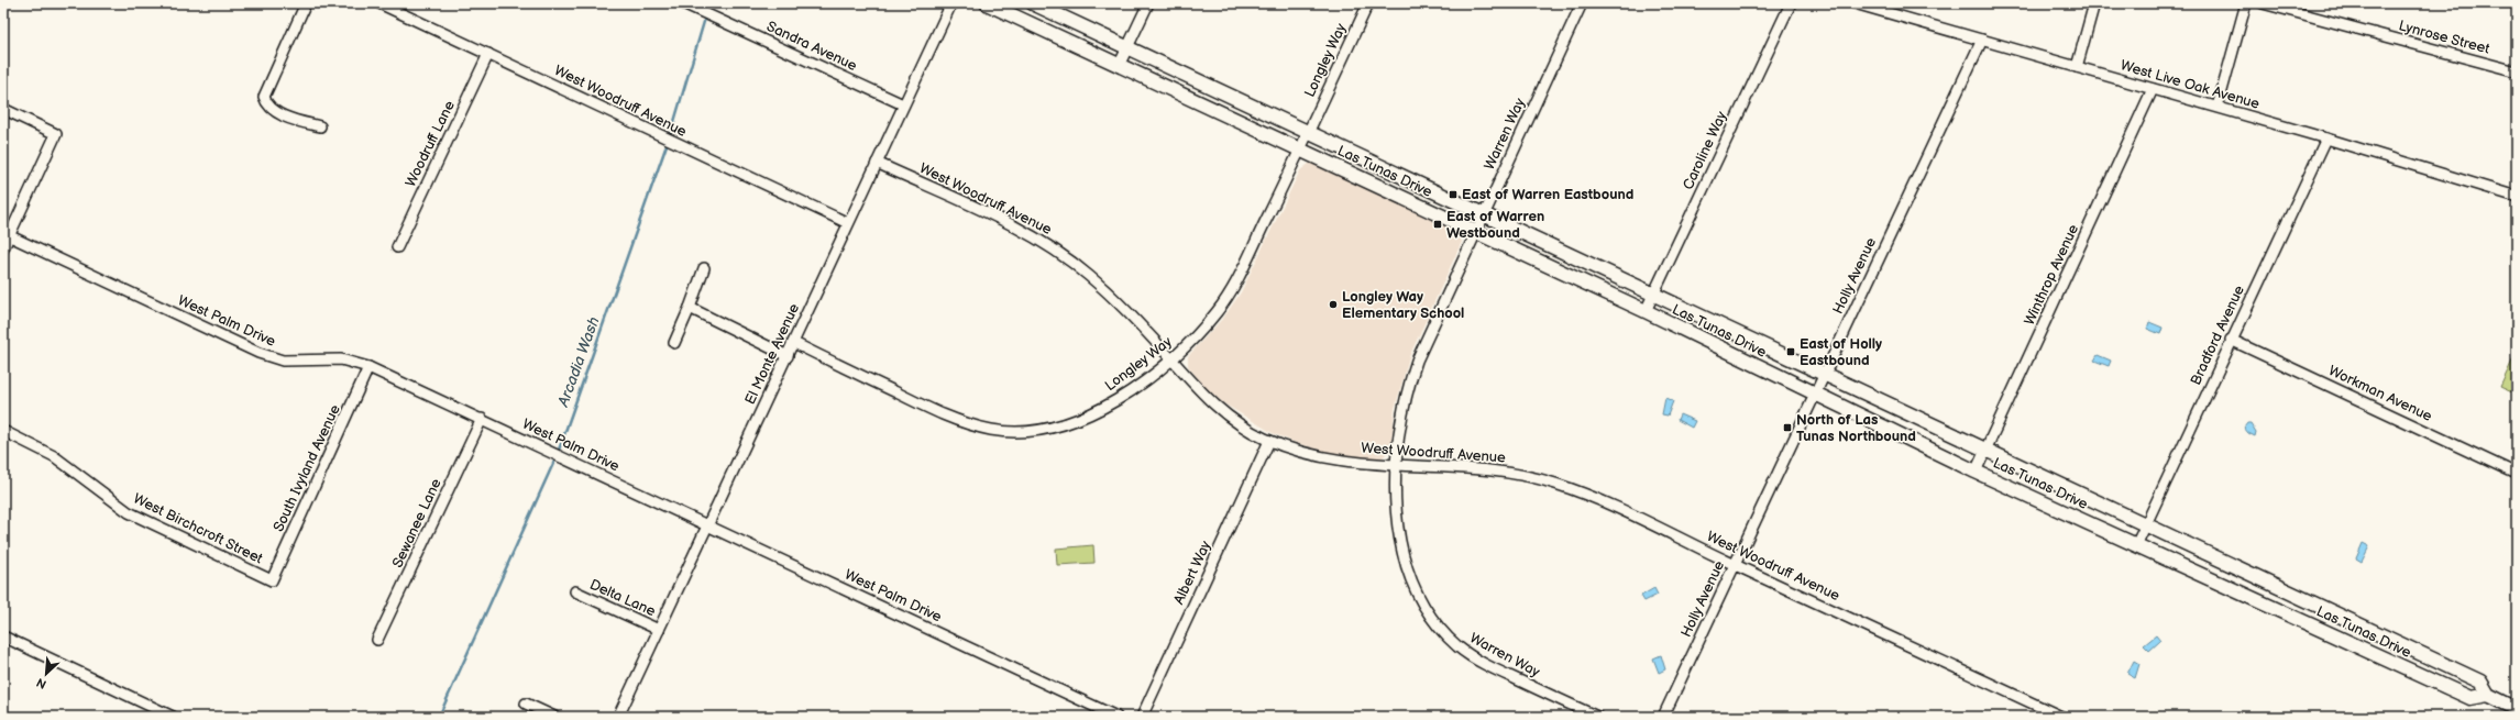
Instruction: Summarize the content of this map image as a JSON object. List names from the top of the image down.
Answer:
{
  "streets": {
    "main road": ["Las Tunas Drive"],
    "street": [
      "Lynrose Street",
      "Sandra Avenue",
      "Longley Way",
      "West Live Oak Avenue",
      "West Woodruff Avenue",
      "Warren Way",
      "Woodruff Lane",
      "Caroline Way",
      "Winthrop Avenue",
      "Holly Avenue",
      "West Palm Drive",
      "Bradford Avenue",
      "El Monte Avenue",
      "Workman Avenue",
      "South Ivyland Avenue",
      "Sewanee Lane",
      "West Birchcroft Street",
      "Albert Way",
      "Delta Lane"
    ]
  },
  "crossings": [
    ["Sandra Avenue", "El Monte Avenue"],
    ["Longley Way", "West Woodruff Avenue"],
    ["Longley Way", "Las Tunas Drive"],
    ["Longley Way", "El Monte Avenue"],
    ["West Live Oak Avenue", "Winthrop Avenue"],
    ["West Live Oak Avenue", "Holly Avenue"],
    ["West Live Oak Avenue", "Bradford Avenue"],
    ["West Woodruff Avenue", "Warren Way"],
    ["West Woodruff Avenue", "Woodruff Lane"],
    ["West Woodruff Avenue", "Holly Avenue"],
    ["West Woodruff Avenue", "El Monte Avenue"],
    ["West Woodruff Avenue", "Albert Way"],
    ["Warren Way", "Las Tunas Drive"],
    ["Caroline Way", "Las Tunas Drive"],
    ["Las Tunas Drive", "Winthrop Avenue"],
    ["Las Tunas Drive", "Holly Avenue"],
    ["Las Tunas Drive", "Bradford Avenue"],
    ["West Palm Drive", "El Monte Avenue"],
    ["West Palm Drive", "South Ivyland Avenue"],
    ["West Palm Drive", "Sewanee Lane"],
    ["Bradford Avenue", "Workman Avenue"],
    ["El Monte Avenue", "Delta Lane"],
    ["South Ivyland Avenue", "West Birchcroft Street"]
  ],
  "water": ["Arcadia Wash"],
  "places": {
    "transit": [
      "East of Warren Eastbound",
      "East of Warren Westbound",
      "East of Holly Eastbound",
      "North of Las Tunas Northbound"
    ],
    "other": ["Longley Way Elementary School"]
  },
  "north": "bottom left"
}
